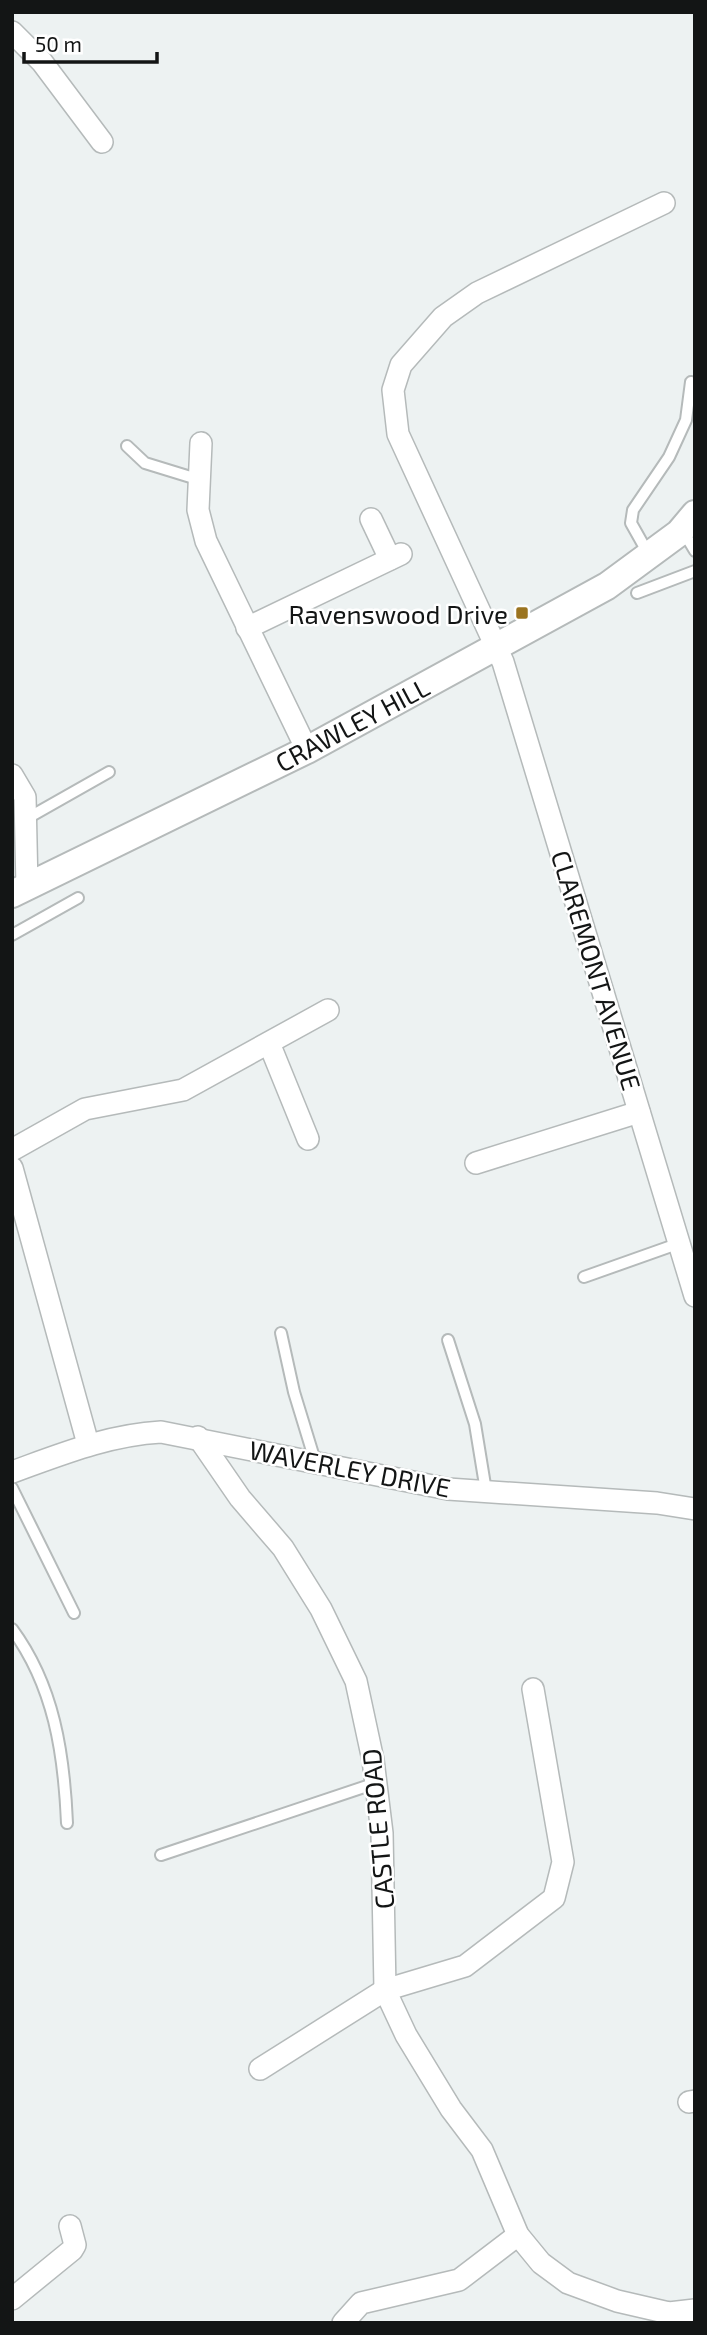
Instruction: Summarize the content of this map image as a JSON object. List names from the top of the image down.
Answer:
{
  "streets": {
    "street": [
      "CRAWLEY HILL",
      "CLAREMONT AVENUE",
      "WAVERLEY DRIVE",
      "CASTLE ROAD"
    ]
  },
  "crossings": [
    ["CRAWLEY HILL", "CLAREMONT AVENUE"],
    ["WAVERLEY DRIVE", "CASTLE ROAD"]
  ],
  "places": {
    "transit": ["Ravenswood Drive"]
  },
  "scale_bar": "50 m"
}
